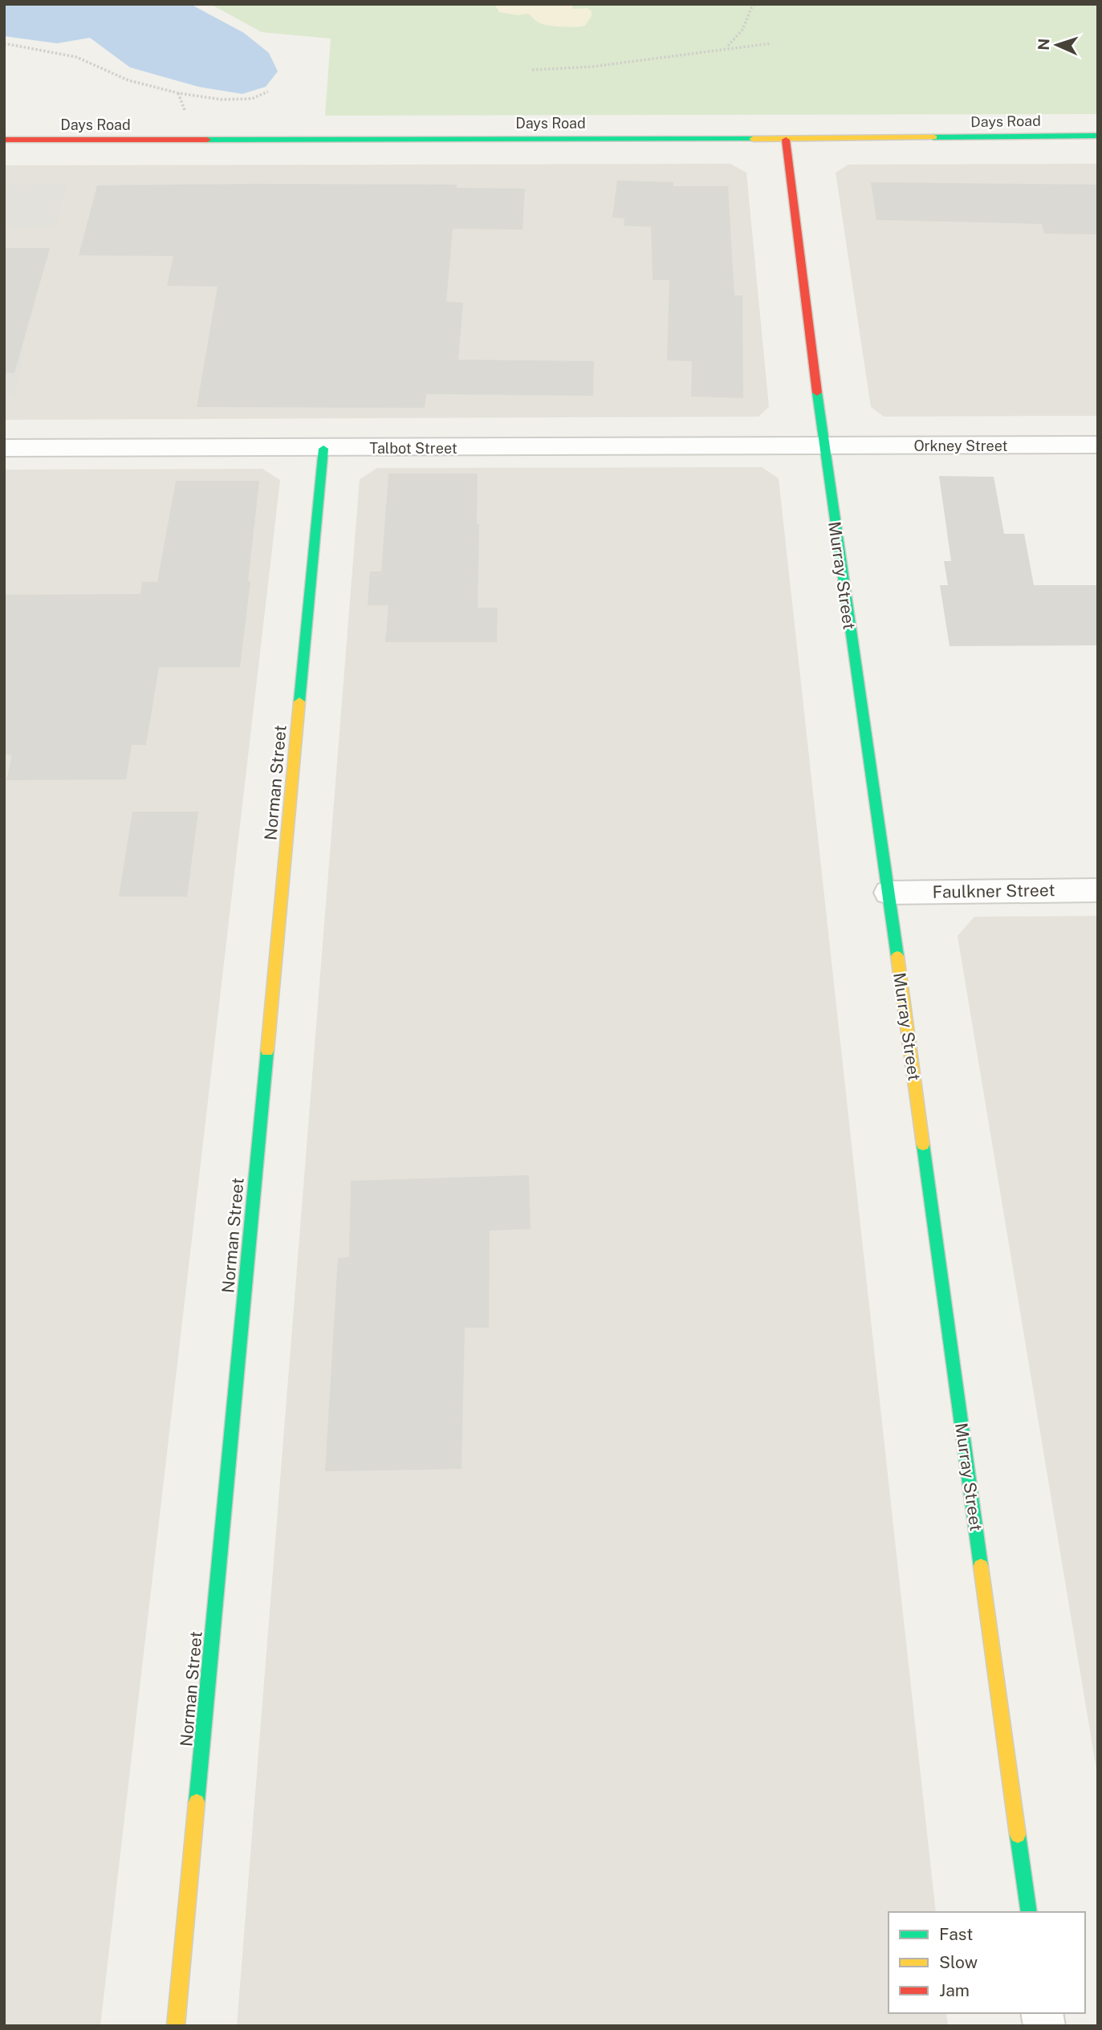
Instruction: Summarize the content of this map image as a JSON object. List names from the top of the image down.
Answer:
{
  "streets": {
    "street": [
      "Days Road",
      "Orkney Street",
      "Talbot Street",
      "Murray Street",
      "Norman Street",
      "Faulkner Street"
    ]
  },
  "crossings": [
    ["Days Road", "Murray Street"],
    ["Orkney Street", "Talbot Street"],
    ["Orkney Street", "Murray Street"],
    ["Talbot Street", "Murray Street"],
    ["Talbot Street", "Norman Street"],
    ["Murray Street", "Faulkner Street"]
  ],
  "legend": ["Fast", "Slow", "Jam"],
  "north": "left"
}
